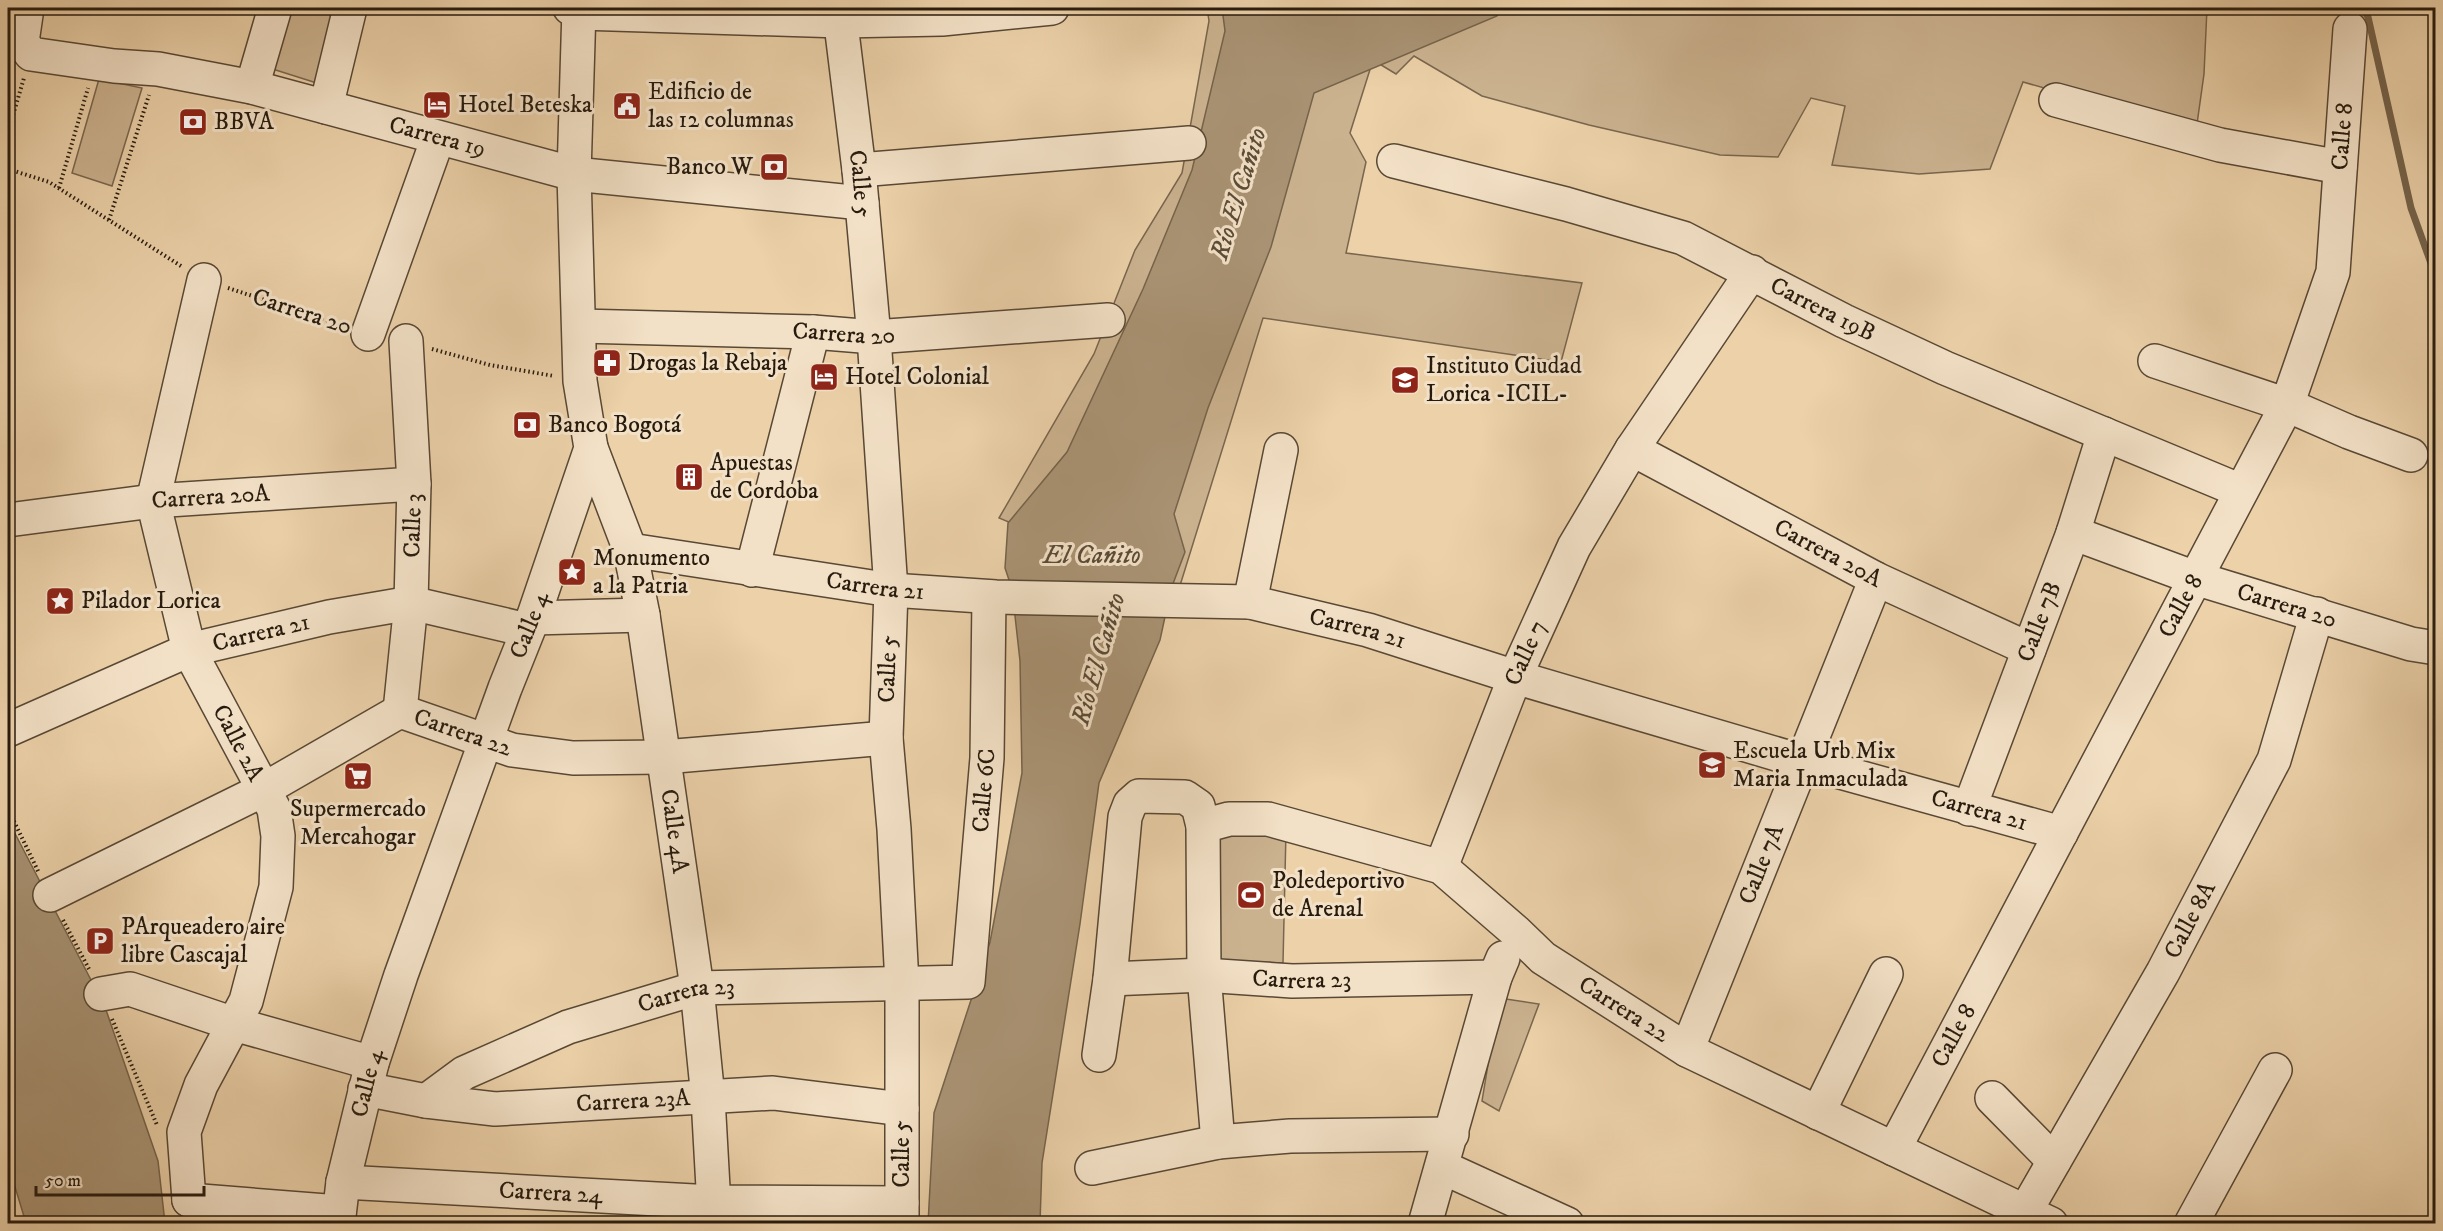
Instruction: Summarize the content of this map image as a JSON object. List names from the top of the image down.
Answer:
{
  "streets": {
    "street": [
      "Calle 8",
      "Carrera 19",
      "Calle 5",
      "Carrera 19B",
      "Carrera 20",
      "Carrera 20A",
      "Calle 3",
      "Carrera 21",
      "Calle 7B",
      "Calle 4",
      "Calle 7",
      "Carrera 22",
      "Calle 2A",
      "Calle 6C",
      "Calle 4A",
      "Calle 7A",
      "Calle 8A",
      "Carrera 23",
      "Carrera 23A",
      "Carrera 24"
    ]
  },
  "crossings": [
    ["Calle 8", "Carrera 19B"],
    ["Calle 8", "Carrera 20"],
    ["Calle 8", "Carrera 21"],
    ["Calle 8", "Carrera 22"],
    ["Carrera 19", "Calle 5"],
    ["Carrera 19", "Calle 4"],
    ["Calle 5", "Carrera 20"],
    ["Calle 5", "Carrera 21"],
    ["Calle 5", "Carrera 22"],
    ["Calle 5", "Carrera 23"],
    ["Calle 5", "Carrera 23A"],
    ["Calle 5", "Carrera 24"],
    ["Carrera 19B", "Calle 7B"],
    ["Carrera 19B", "Calle 7"],
    ["Carrera 20", "Calle 7B"],
    ["Carrera 20", "Calle 4"],
    ["Carrera 20", "Calle 2A"],
    ["Carrera 20", "Calle 8A"],
    ["Carrera 20A", "Calle 3"],
    ["Carrera 20A", "Calle 7B"],
    ["Carrera 20A", "Calle 7"],
    ["Carrera 20A", "Calle 2A"],
    ["Carrera 20A", "Calle 7A"],
    ["Calle 3", "Carrera 21"],
    ["Calle 3", "Carrera 22"],
    ["Carrera 21", "Calle 7B"],
    ["Carrera 21", "Calle 4"],
    ["Carrera 21", "Calle 7"],
    ["Carrera 21", "Calle 2A"],
    ["Carrera 21", "Calle 6C"],
    ["Carrera 21", "Calle 4A"],
    ["Carrera 21", "Calle 7A"],
    ["Calle 4", "Carrera 22"],
    ["Calle 4", "Calle 4A"],
    ["Calle 4", "Carrera 23A"],
    ["Calle 4", "Carrera 24"],
    ["Calle 7", "Carrera 22"],
    ["Carrera 22", "Calle 2A"],
    ["Carrera 22", "Calle 4A"],
    ["Carrera 22", "Calle 7A"],
    ["Carrera 22", "Calle 8A"],
    ["Calle 2A", "Carrera 24"],
    ["Calle 6C", "Carrera 23"],
    ["Calle 4A", "Carrera 23"],
    ["Calle 4A", "Carrera 23A"],
    ["Calle 4A", "Carrera 24"],
    ["Carrera 23", "Carrera 23A"]
  ],
  "water": ["Río El Cañito", "El Cañito"],
  "places": {
    "hotel": ["Hotel Beteska", "Hotel Colonial"],
    "public building": ["Edificio de las 12 columnas"],
    "bank": ["BBVA", "Banco W", "Banco Bogotá"],
    "pharmacy": ["Drogas la Rebaja"],
    "school or university": ["Instituto Ciudad Lorica -ICIL-", "Escuela Urb Mix Maria Inmaculada"],
    "building": ["Apuestas de Cordoba"],
    "place": ["Monumento a la Patria", "Pilador Lorica"],
    "supermarket": ["Supermercado Mercahogar"],
    "sports": ["Poledeportivo de Arenal"],
    "parking": ["PArqueadero aire libre Cascajal"]
  },
  "scale_bar": "50 m"
}
